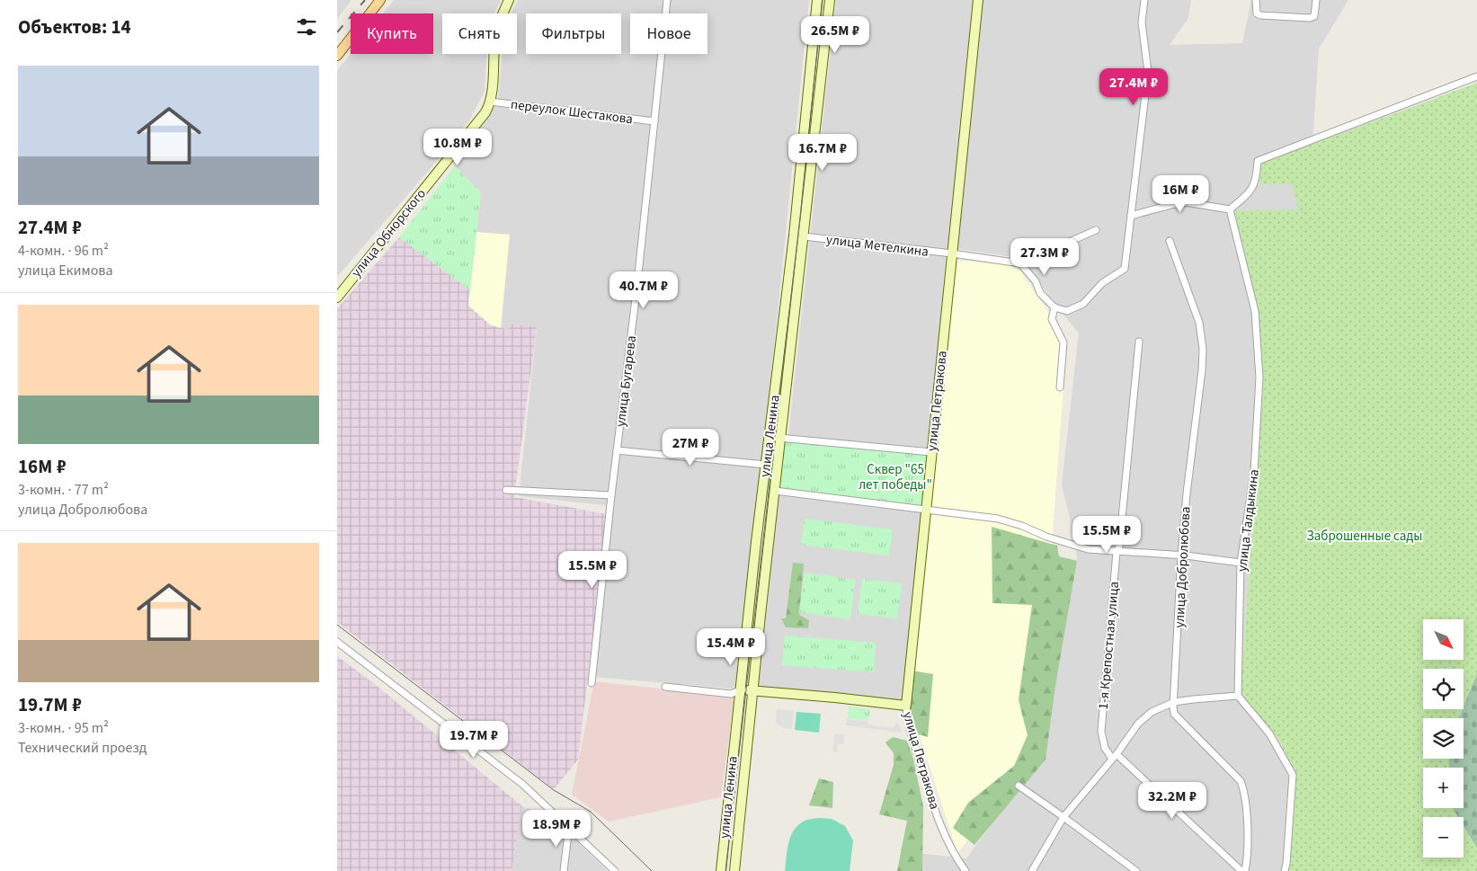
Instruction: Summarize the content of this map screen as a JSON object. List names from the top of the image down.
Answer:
{
  "streets": {
    "main road": ["улица Обнорского", "улица Петракова", "улица Ленина"],
    "street": [
      "переулок Шестакова",
      "улица Метелкина",
      "улица Бугарева",
      "улица Талдыкина",
      "улица Добролюбова",
      "1-я Крепостная улица"
    ]
  },
  "crossings": [
    ["переулок Шестакова", "улица Обнорского"],
    ["переулок Шестакова", "улица Бугарева"],
    ["улица Метелкина", "улица Петракова"],
    ["улица Метелкина", "улица Ленина"]
  ],
  "parks": ["Сквер \"65 лет победы\"", "Заброшенные сады"],
  "north": "bottom right",
  "page": {
    "heading": "Объектов: 14",
    "chip": [
      "Купить",
      "Снять",
      "Фильтры",
      "Новое"
    ],
    "price": [
      "26.5M ₽",
      "27.4M ₽",
      "10.8M ₽",
      "16.7M ₽",
      "16M ₽",
      "27.3M ₽",
      "40.7M ₽",
      "27M ₽",
      "15.5M ₽",
      "15.5M ₽",
      "15.4M ₽",
      "19.7M ₽",
      "32.2M ₽",
      "18.9M ₽"
    ],
    "list": [
      {
        "name": "27.4M ₽",
        "note": "4-комн. · 96 m² · улица Екимова"
      },
      {
        "name": "16M ₽",
        "note": "3-комн. · 77 m² · улица Добролюбова"
      },
      {
        "name": "19.7M ₽",
        "note": "3-комн. · 95 m² · Технический проезд"
      }
    ],
    "map_buttons": ["+", "−"]
  }
}
